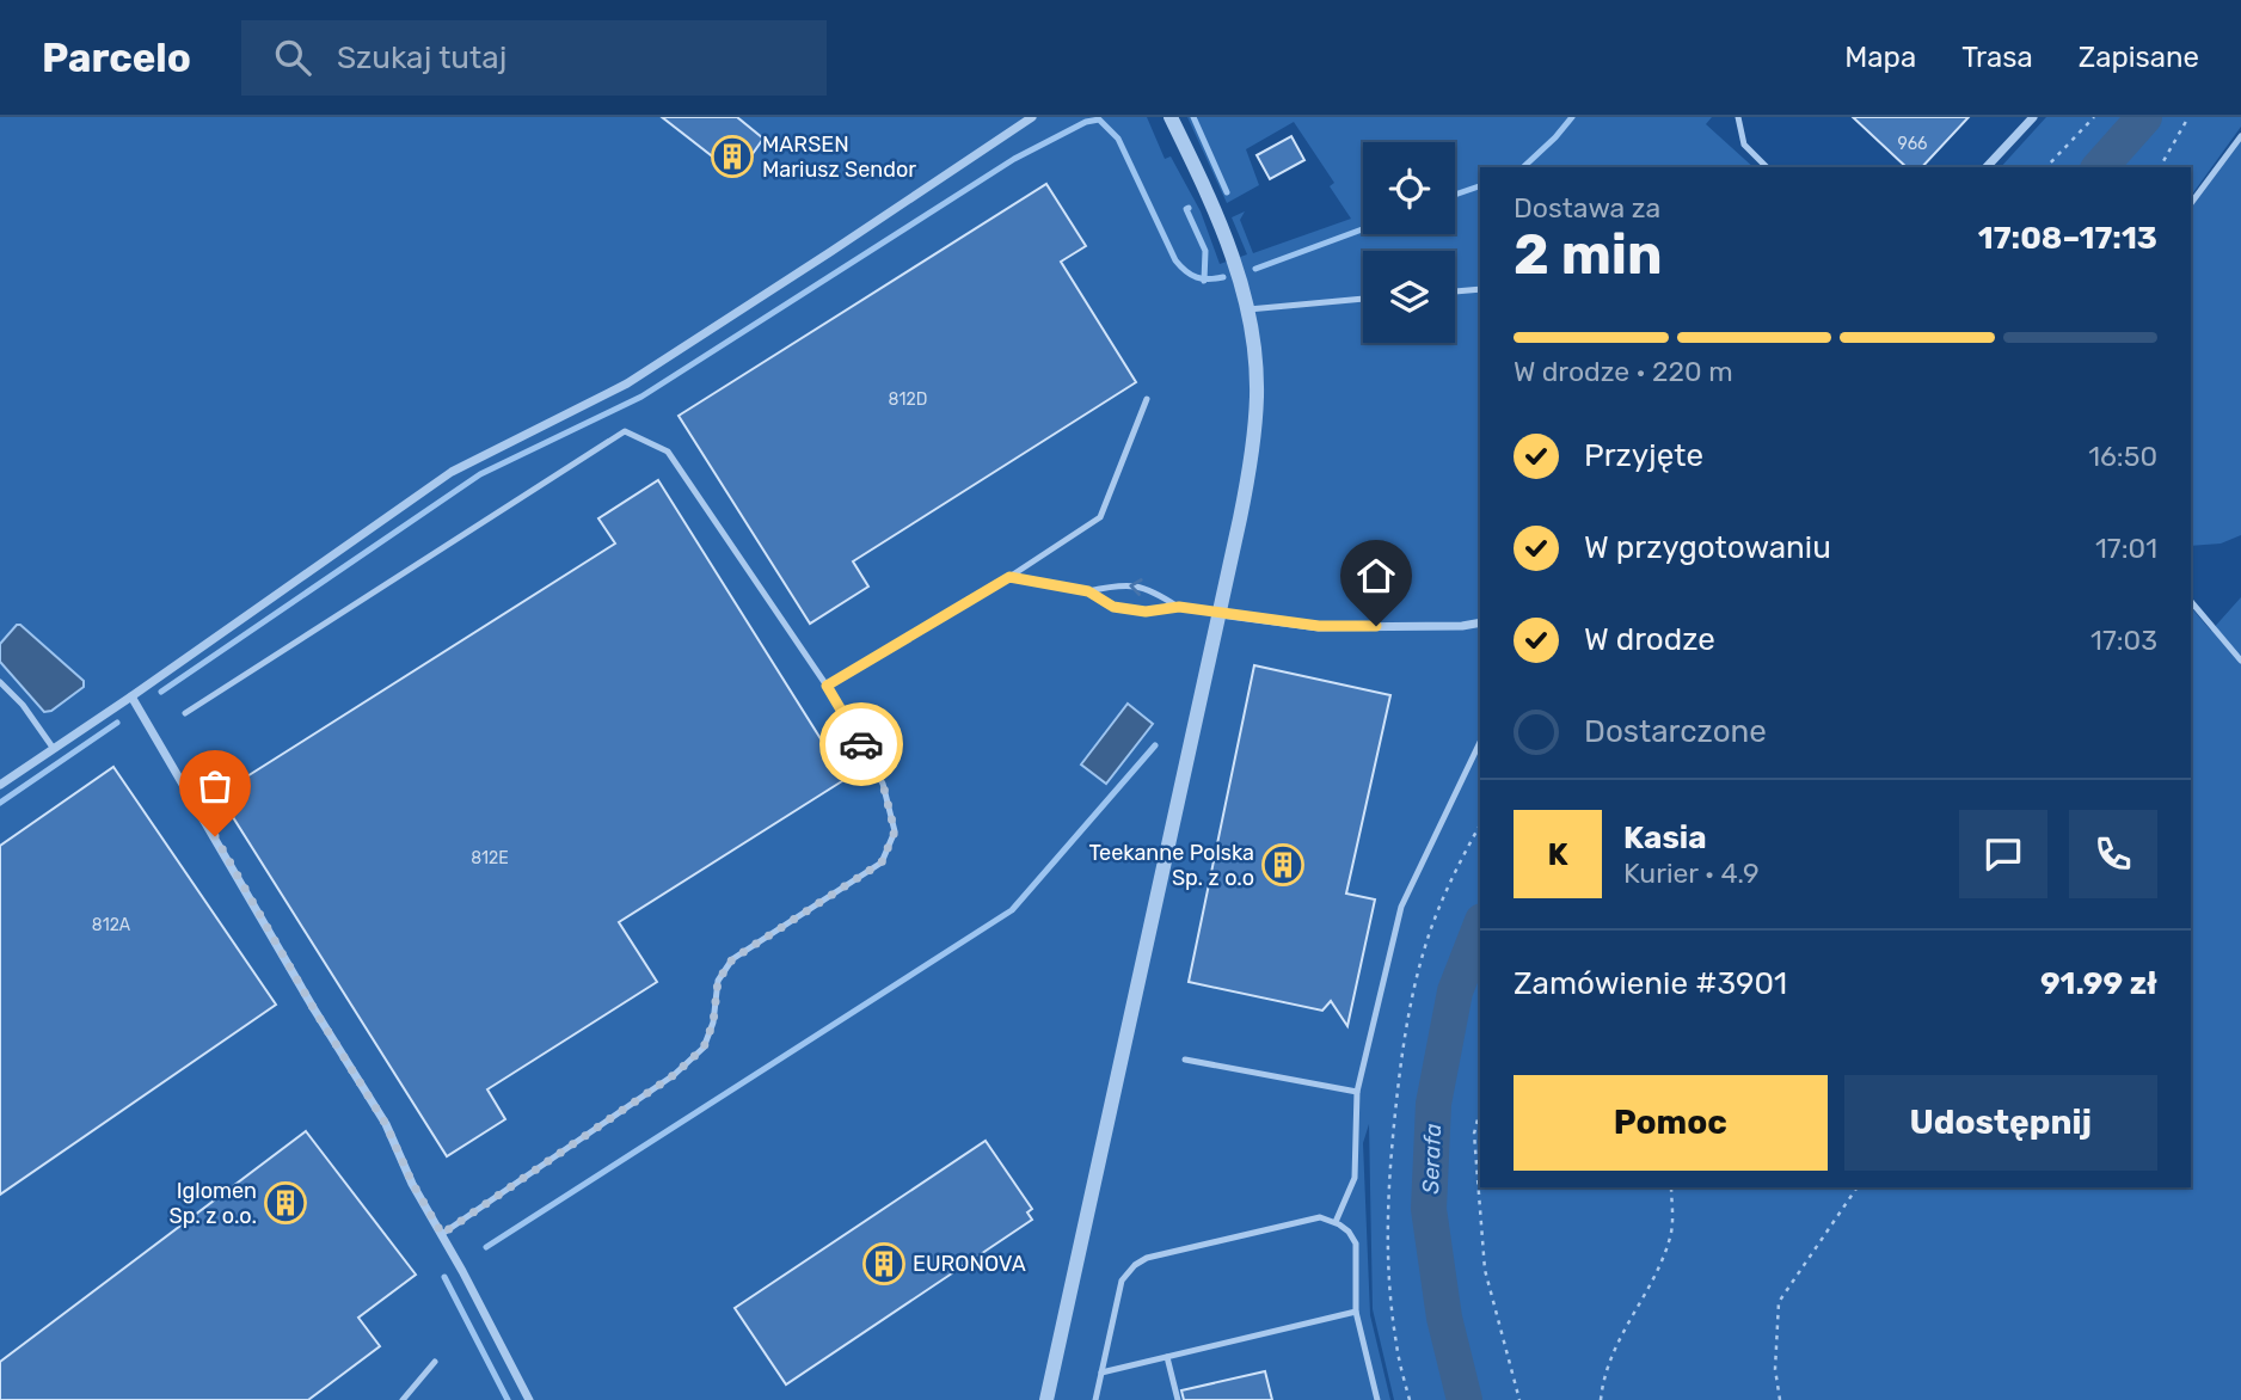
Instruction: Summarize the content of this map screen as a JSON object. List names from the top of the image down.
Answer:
{
  "water": ["Serafa"],
  "places": {
    "building": [
      "MARSEN Mariusz Sendor",
      "Teekanne Polska Sp. z o.o",
      "Iglomen Sp. z o.o.",
      "EURONOVA"
    ]
  },
  "house_numbers": [
    "966",
    "812D",
    "812E",
    "812A"
  ],
  "page": {
    "header": "Parcelo",
    "search": "Szukaj tutaj",
    "nav": ["Mapa", "Trasa", "Zapisane"],
    "heading": ["2 min", "Dostawa za", "17:08–17:13"],
    "panel": [
      "Kasia",
      "Kurier · 4.9",
      "Zamówienie #3901",
      "91.99 zł"
    ],
    "bar": "W drodze · 220 m",
    "list": [
      ["Przyjęte", "16:50"],
      ["W przygotowaniu", "17:01"],
      ["W drodze", "17:03"],
      "Dostarczone"
    ],
    "round": "K",
    "buttons": ["Pomoc", "Udostępnij"]
  }
}
